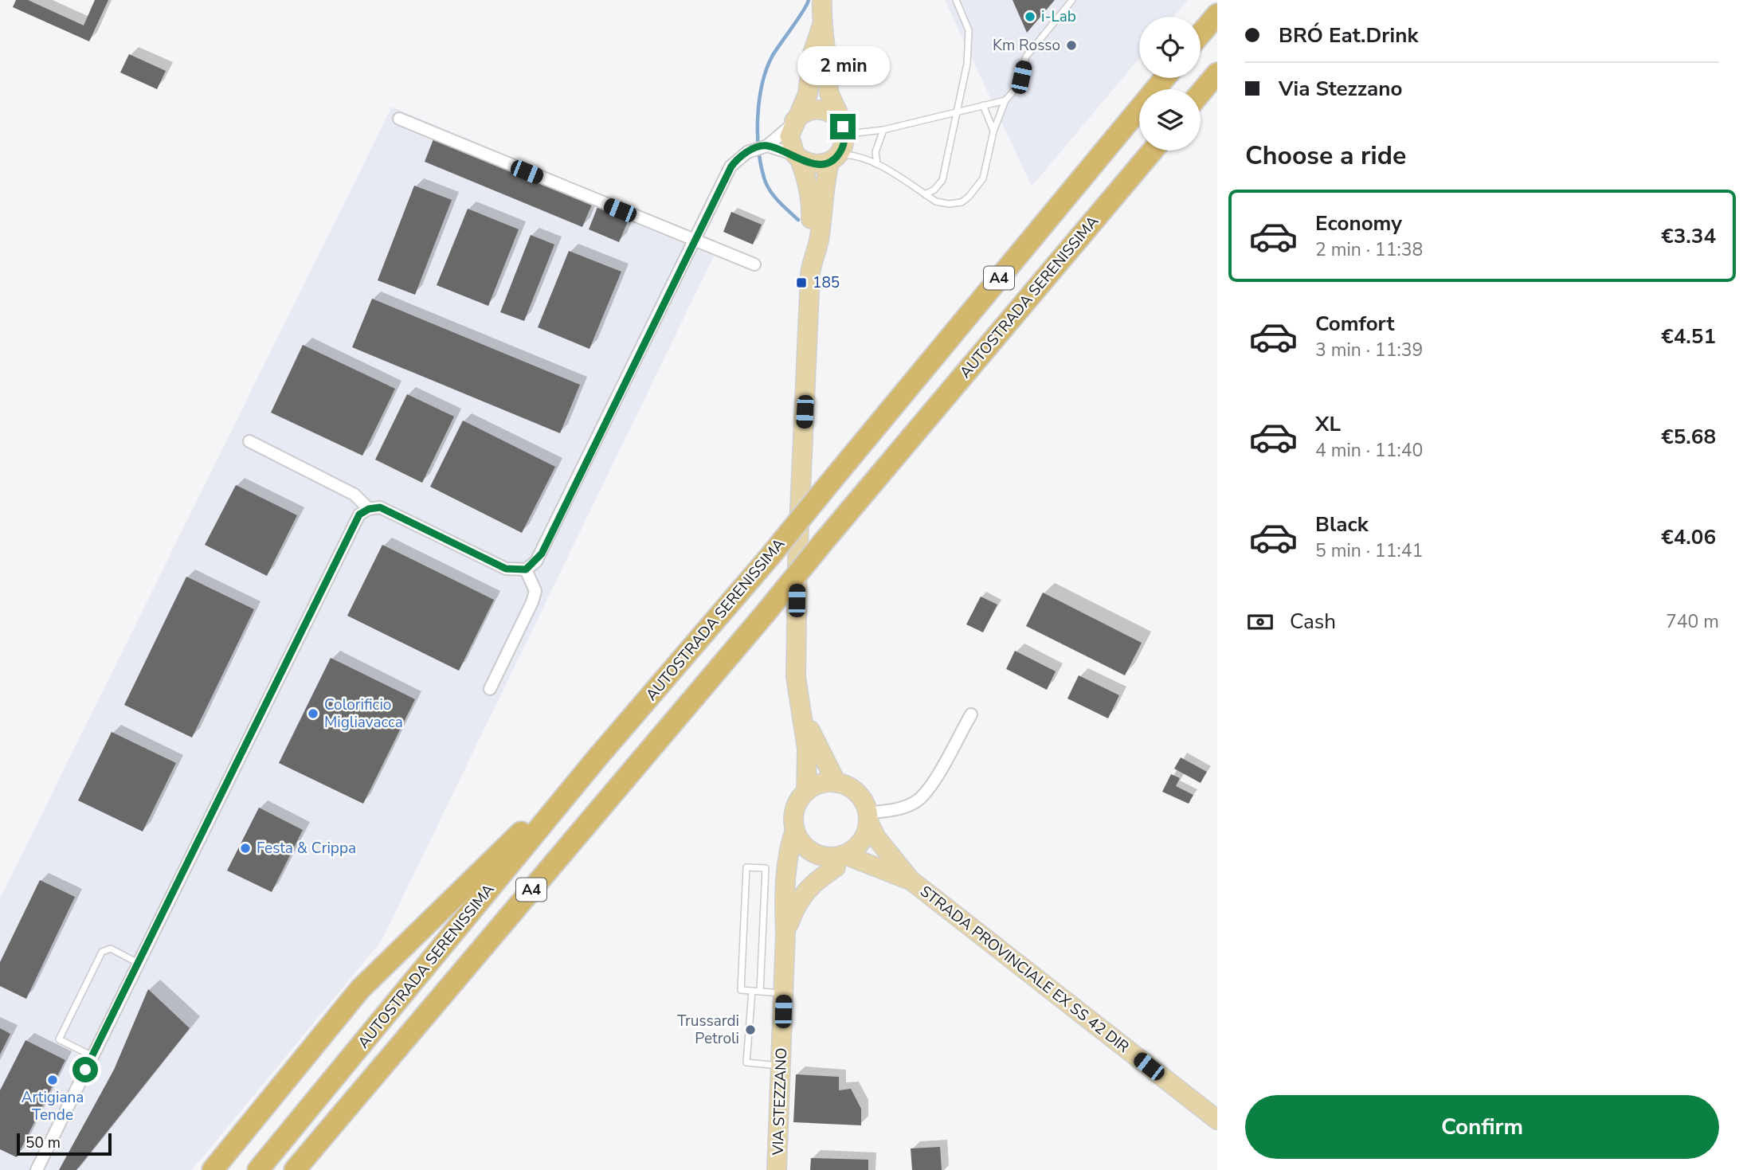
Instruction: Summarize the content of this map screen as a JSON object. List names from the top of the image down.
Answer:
{
  "streets": {
    "highway": ["A4", "AUTOSTRADA SERENISSIMA"],
    "main road": ["STRADA PROVINCIALE EX SS 42 DIR", "VIA STEZZANO"]
  },
  "crossings": [
    ["STRADA PROVINCIALE EX SS 42 DIR", "VIA STEZZANO"]
  ],
  "places": {
    "other": [
      "i-Lab",
      "Km Rosso",
      "Colorificio Migliavacca",
      "Festa & Crippa",
      "Trussardi Petroli",
      "Artigiana Tende"
    ],
    "transit": ["185"]
  },
  "scale_bar": "50 m",
  "page": {
    "banner": ["BRÓ Eat.Drink", "Via Stezzano"],
    "bubble": "2 min",
    "heading": "Choose a ride",
    "list": [
      {
        "name": "Economy",
        "note": "2 min · 11:38",
        "value": "€3.34"
      },
      {
        "name": "Comfort",
        "note": "3 min · 11:39",
        "value": "€4.51"
      },
      {
        "name": "XL",
        "note": "4 min · 11:40",
        "value": "€5.68"
      },
      {
        "name": "Black",
        "note": "5 min · 11:41",
        "value": "€4.06"
      }
    ],
    "pay": ["Cash", "740 m"],
    "buttons": "Confirm",
    "scale": "50 m"
  }
}
